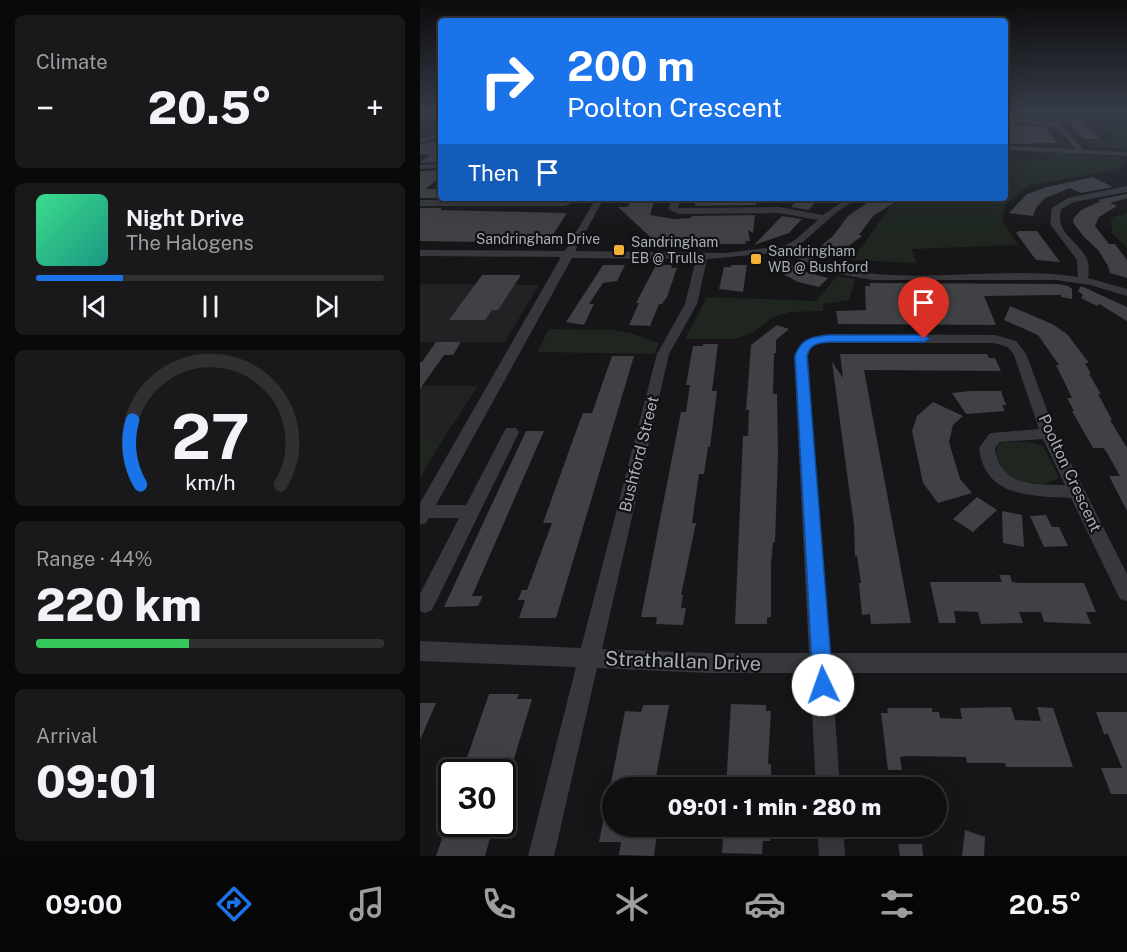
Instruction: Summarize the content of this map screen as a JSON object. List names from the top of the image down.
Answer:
{
  "streets": {
    "street": [
      "Sandringham Drive",
      "Bushford Street",
      "Poolton Crescent",
      "Strathallan Drive"
    ]
  },
  "crossings": [
    ["Sandringham Drive", "Bushford Street"],
    ["Bushford Street", "Strathallan Drive"],
    ["Poolton Crescent", "Strathallan Drive"]
  ],
  "places": {
    "transit": ["Sandringham EB @ Trulls", "Sandringham WB @ Bushford"]
  },
  "page": {
    "tile": [
      "Climate",
      ["Range · 44%", "220 km"],
      ["Arrival", "09:01"]
    ],
    "turn": ["200 m", "Poolton Crescent"],
    "heat": ["−", "20.5°", "+"],
    "then": "Then",
    "song": ["Night Drive", "The Halogens"],
    "limit": "30",
    "trip": "09:01 · 1 min · 280 m",
    "tabs": ["09:00", "20.5°"],
    "gauge": ["27", "km/h"]
  }
}
